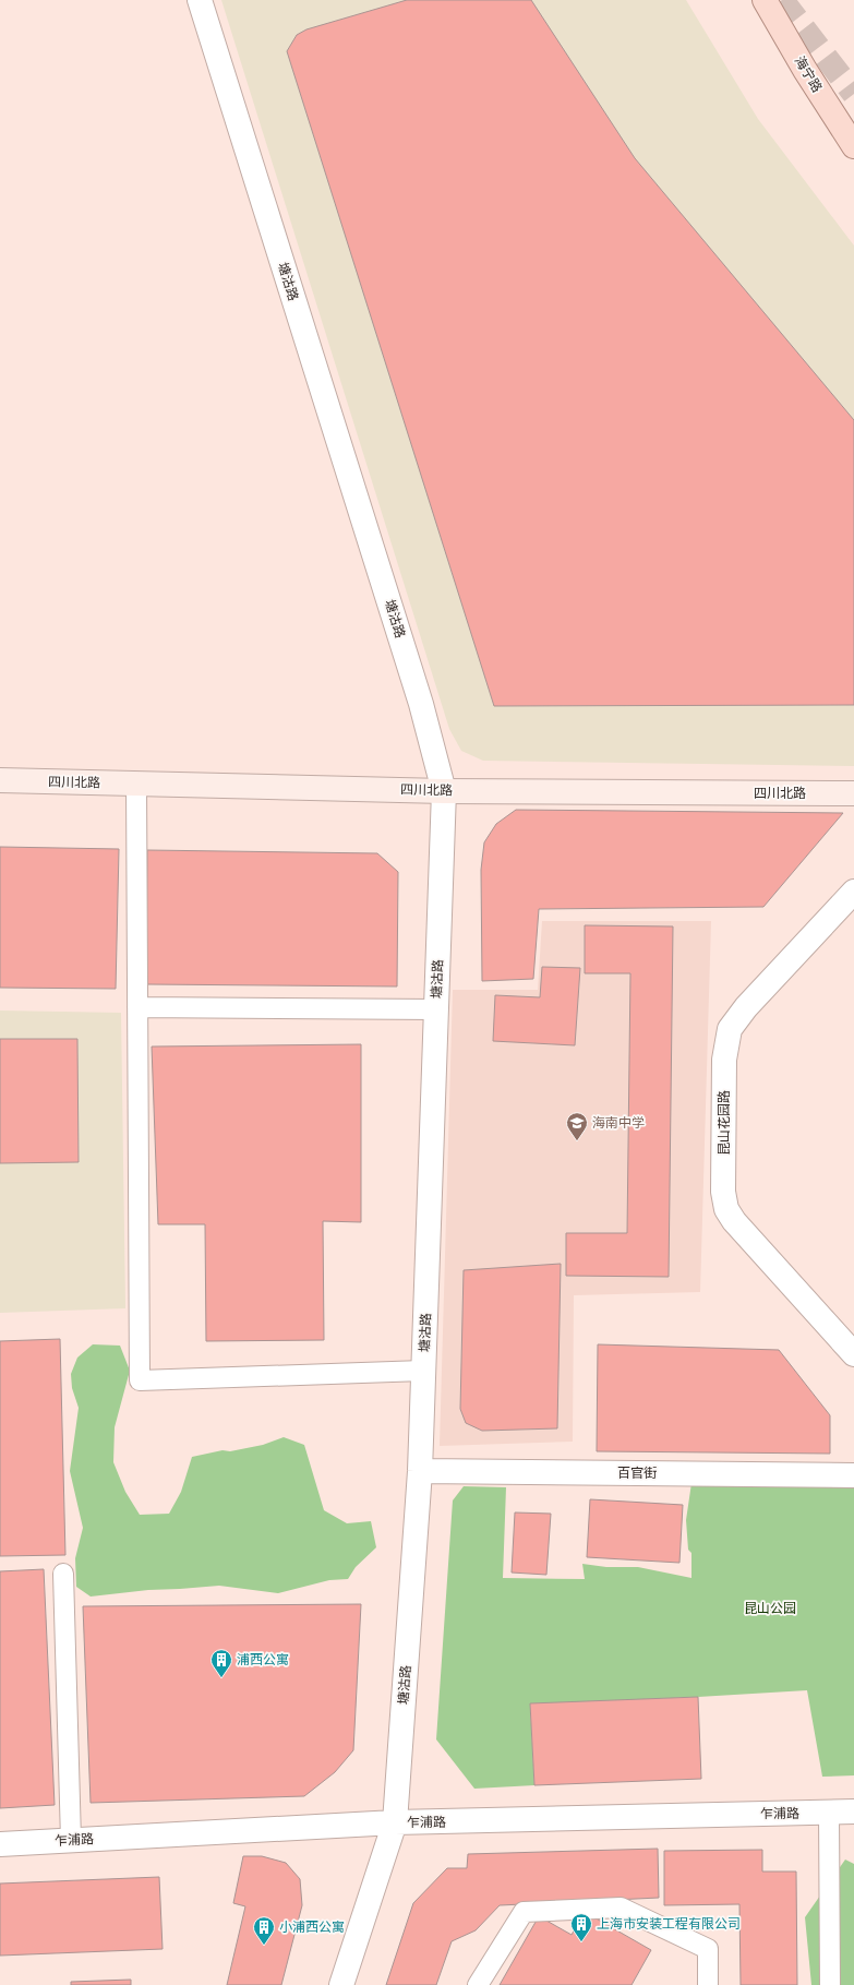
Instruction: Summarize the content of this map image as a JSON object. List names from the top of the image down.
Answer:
{
  "streets": {
    "main road": ["海宁路", "四川北路"],
    "street": [
      "塘沽路",
      "昆山花园路",
      "百官街",
      "乍浦路"
    ]
  },
  "crossings": [
    ["塘沽路", "四川北路"],
    ["塘沽路", "百官街"],
    ["塘沽路", "乍浦路"]
  ],
  "parks": ["昆山公园"],
  "places": {
    "school or university": ["海南中学"],
    "building": ["浦西公寓", "上海市安装工程有限公司", "小浦西公寓"]
  }
}
